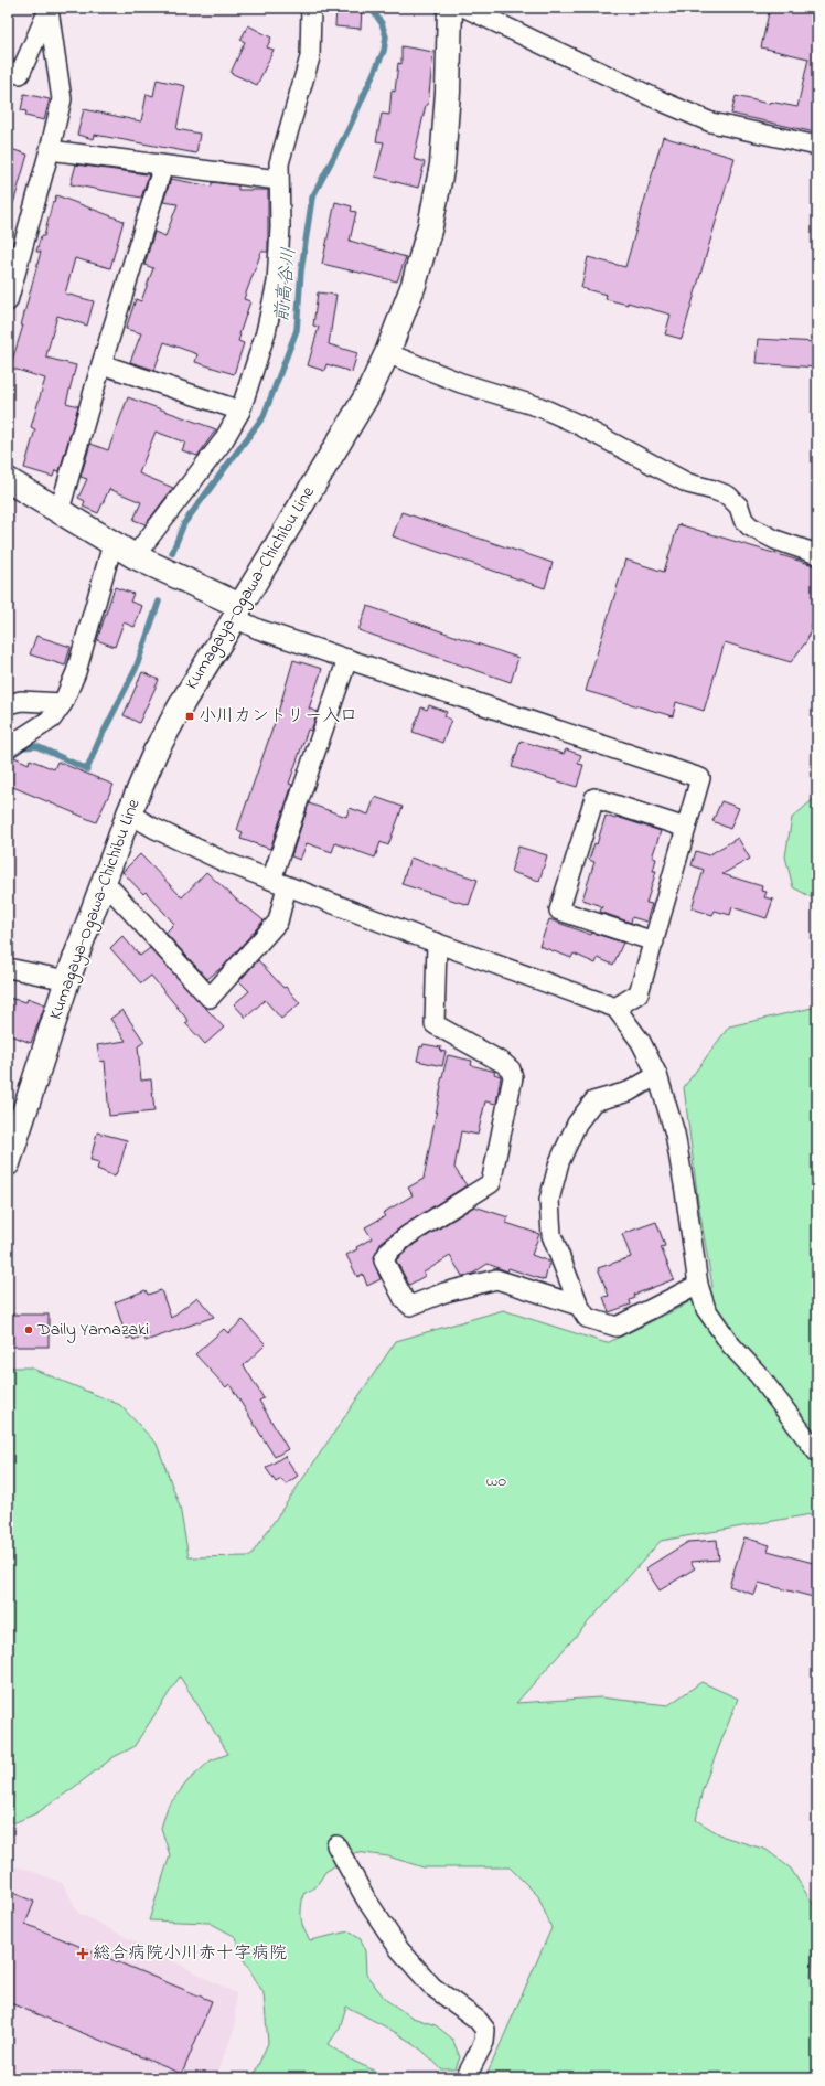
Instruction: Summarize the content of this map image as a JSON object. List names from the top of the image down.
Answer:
{
  "streets": {
    "main road": ["Kumagaya-Ogawa-Chichibu Line"]
  },
  "water": ["前高谷川"],
  "parks": ["wo"],
  "places": {
    "transit": ["小川カントリー入口"],
    "other": ["Daily Yamazaki"],
    "health": ["総合病院小川赤十字病院"]
  }
}
